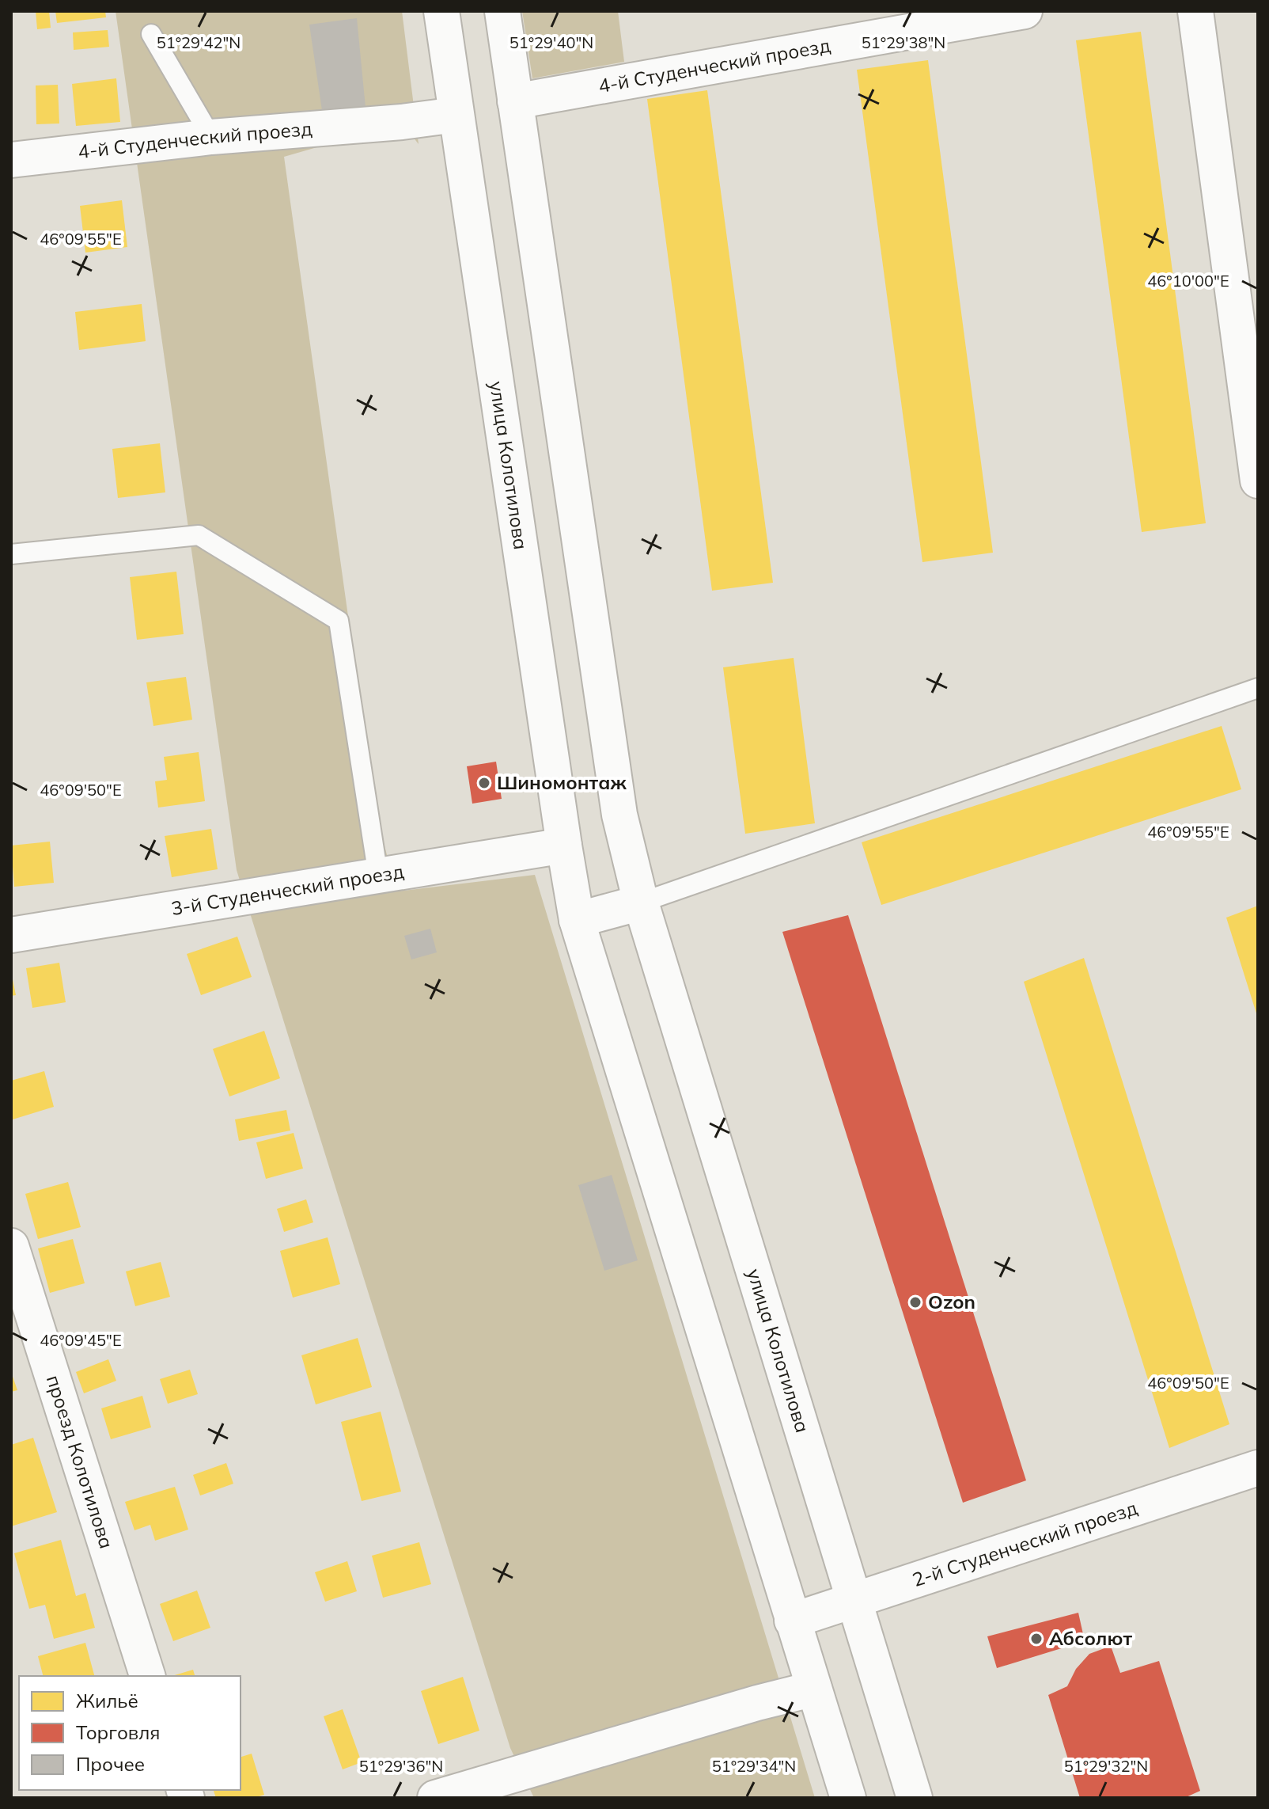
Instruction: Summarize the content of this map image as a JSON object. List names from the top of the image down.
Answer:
{
  "streets": {
    "main road": [
      "4-й Студенческий проезд",
      "улица Колотилова",
      "3-й Студенческий проезд",
      "проезд Колотилова",
      "2-й Студенческий проезд"
    ]
  },
  "crossings": [
    ["4-й Студенческий проезд", "улица Колотилова"],
    ["улица Колотилова", "3-й Студенческий проезд"],
    ["улица Колотилова", "2-й Студенческий проезд"]
  ],
  "places": ["Шиномонтаж", "Ozon", "Абсолют"],
  "legend": ["Жильё", "Торговля", "Прочее"],
  "coordinates": [
    "51°29'42\"N",
    "51°29'40\"N",
    "51°29'38\"N",
    "46°09'55\"E",
    "46°10'00\"E",
    "46°09'50\"E",
    "46°09'45\"E",
    "51°29'36\"N",
    "51°29'34\"N",
    "51°29'32\"N"
  ]
}
